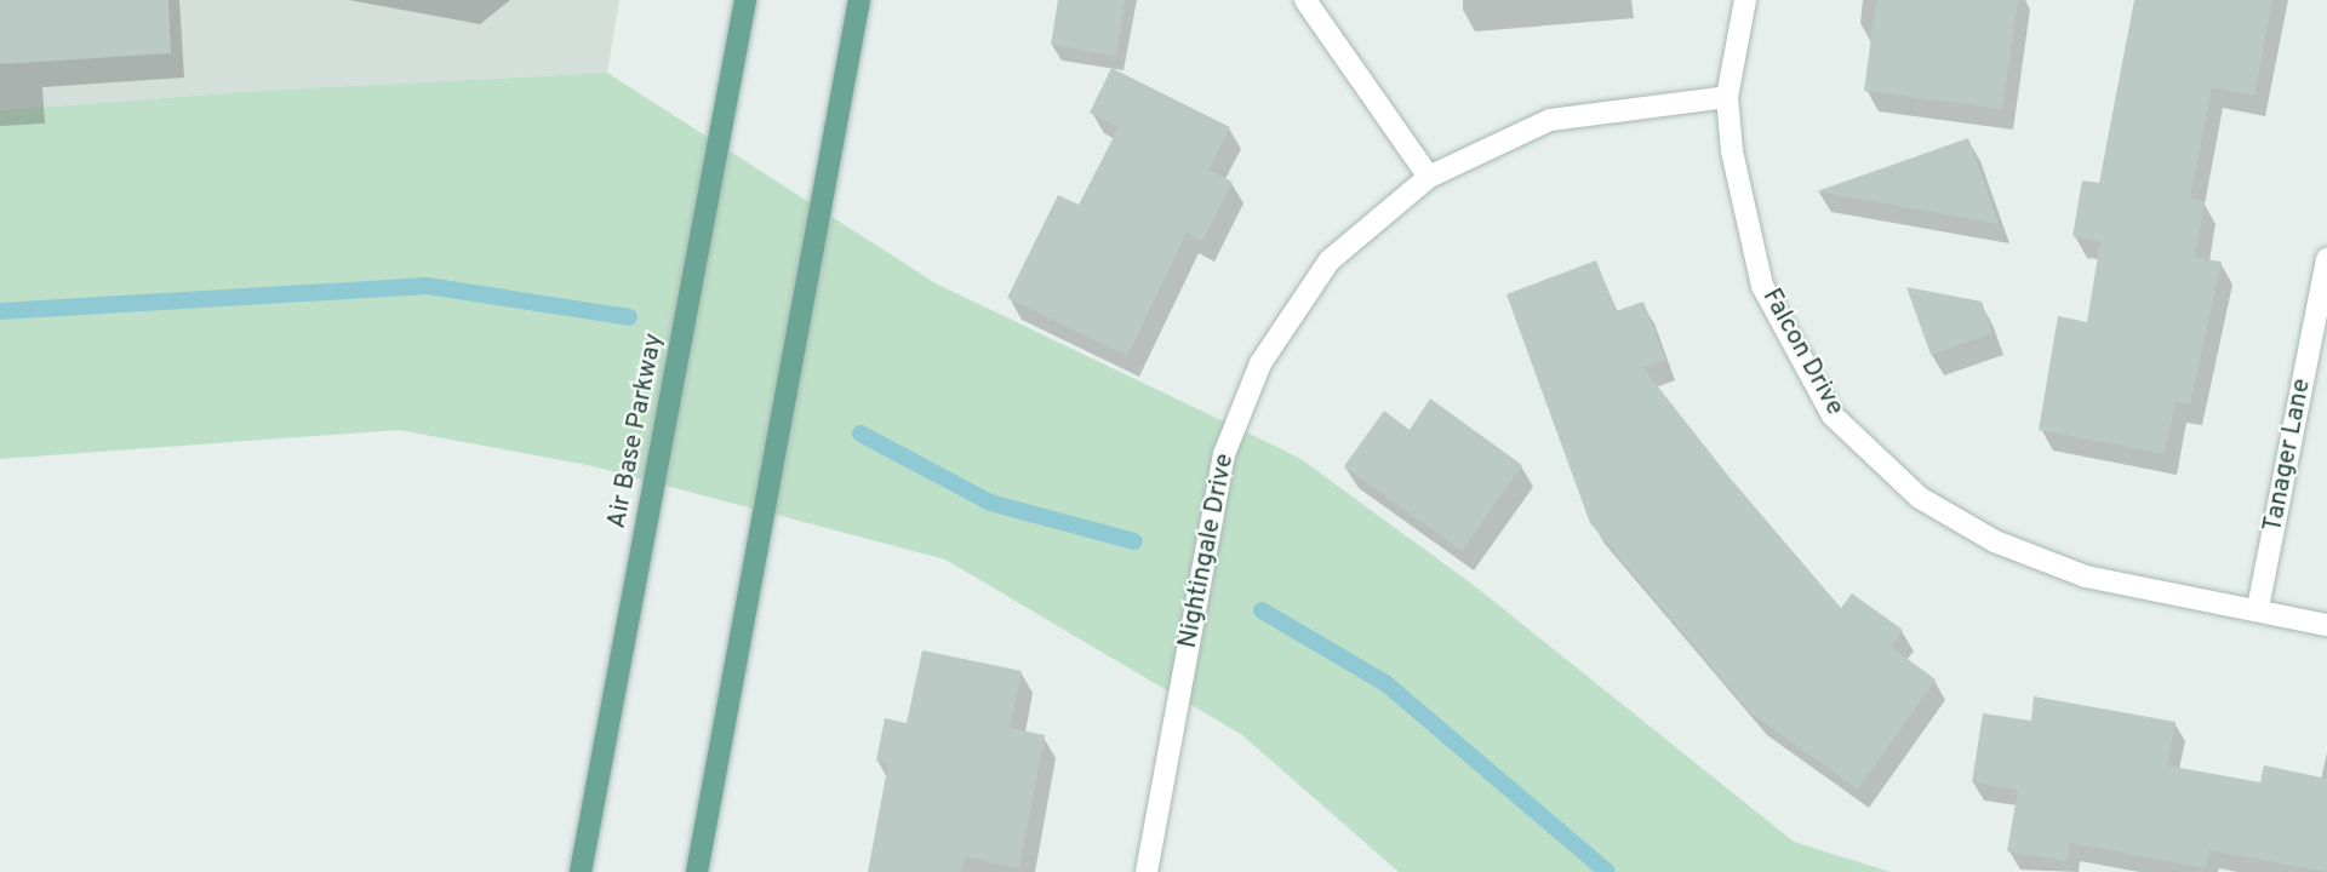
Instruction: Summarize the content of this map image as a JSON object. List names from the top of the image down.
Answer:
{
  "streets": {
    "main road": ["Air Base Parkway"],
    "street": ["Falcon Drive", "Tanager Lane", "Nightingale Drive"]
  },
  "crossings": [
    ["Falcon Drive", "Tanager Lane"],
    ["Falcon Drive", "Nightingale Drive"]
  ]
}
